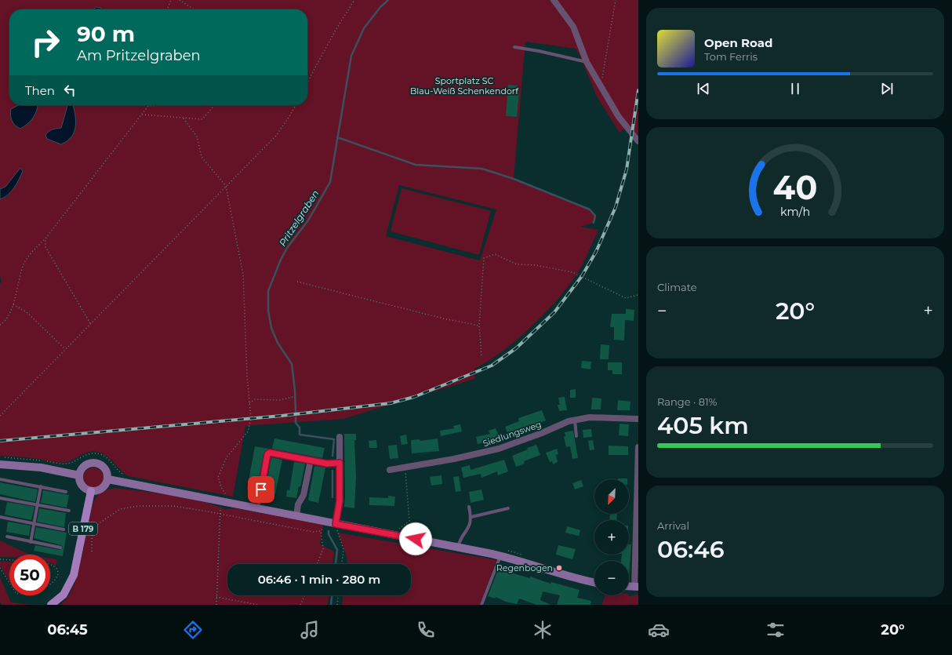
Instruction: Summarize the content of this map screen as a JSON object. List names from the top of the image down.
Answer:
{
  "streets": {
    "main road": ["B 179"],
    "street": ["Siedlungsweg"]
  },
  "water": ["Pritzelgraben"],
  "parks": ["Sportplatz SC Blau-Weiß Schenkendorf"],
  "places": ["Regenbogen"],
  "north": "bottom left",
  "page": {
    "turn": ["90 m", "Am Pritzelgraben"],
    "song": ["Open Road", "Tom Ferris"],
    "then": "Then",
    "tile": [
      "Climate",
      ["Range · 81%", "405 km"],
      ["Arrival", "06:46"]
    ],
    "heat": ["−", "20°", "+"],
    "map_buttons": ["+", "−"],
    "limit": "50",
    "trip": "06:46 · 1 min · 280 m",
    "tabs": ["06:45", "20°"],
    "gauge": ["40", "km/h"]
  }
}
